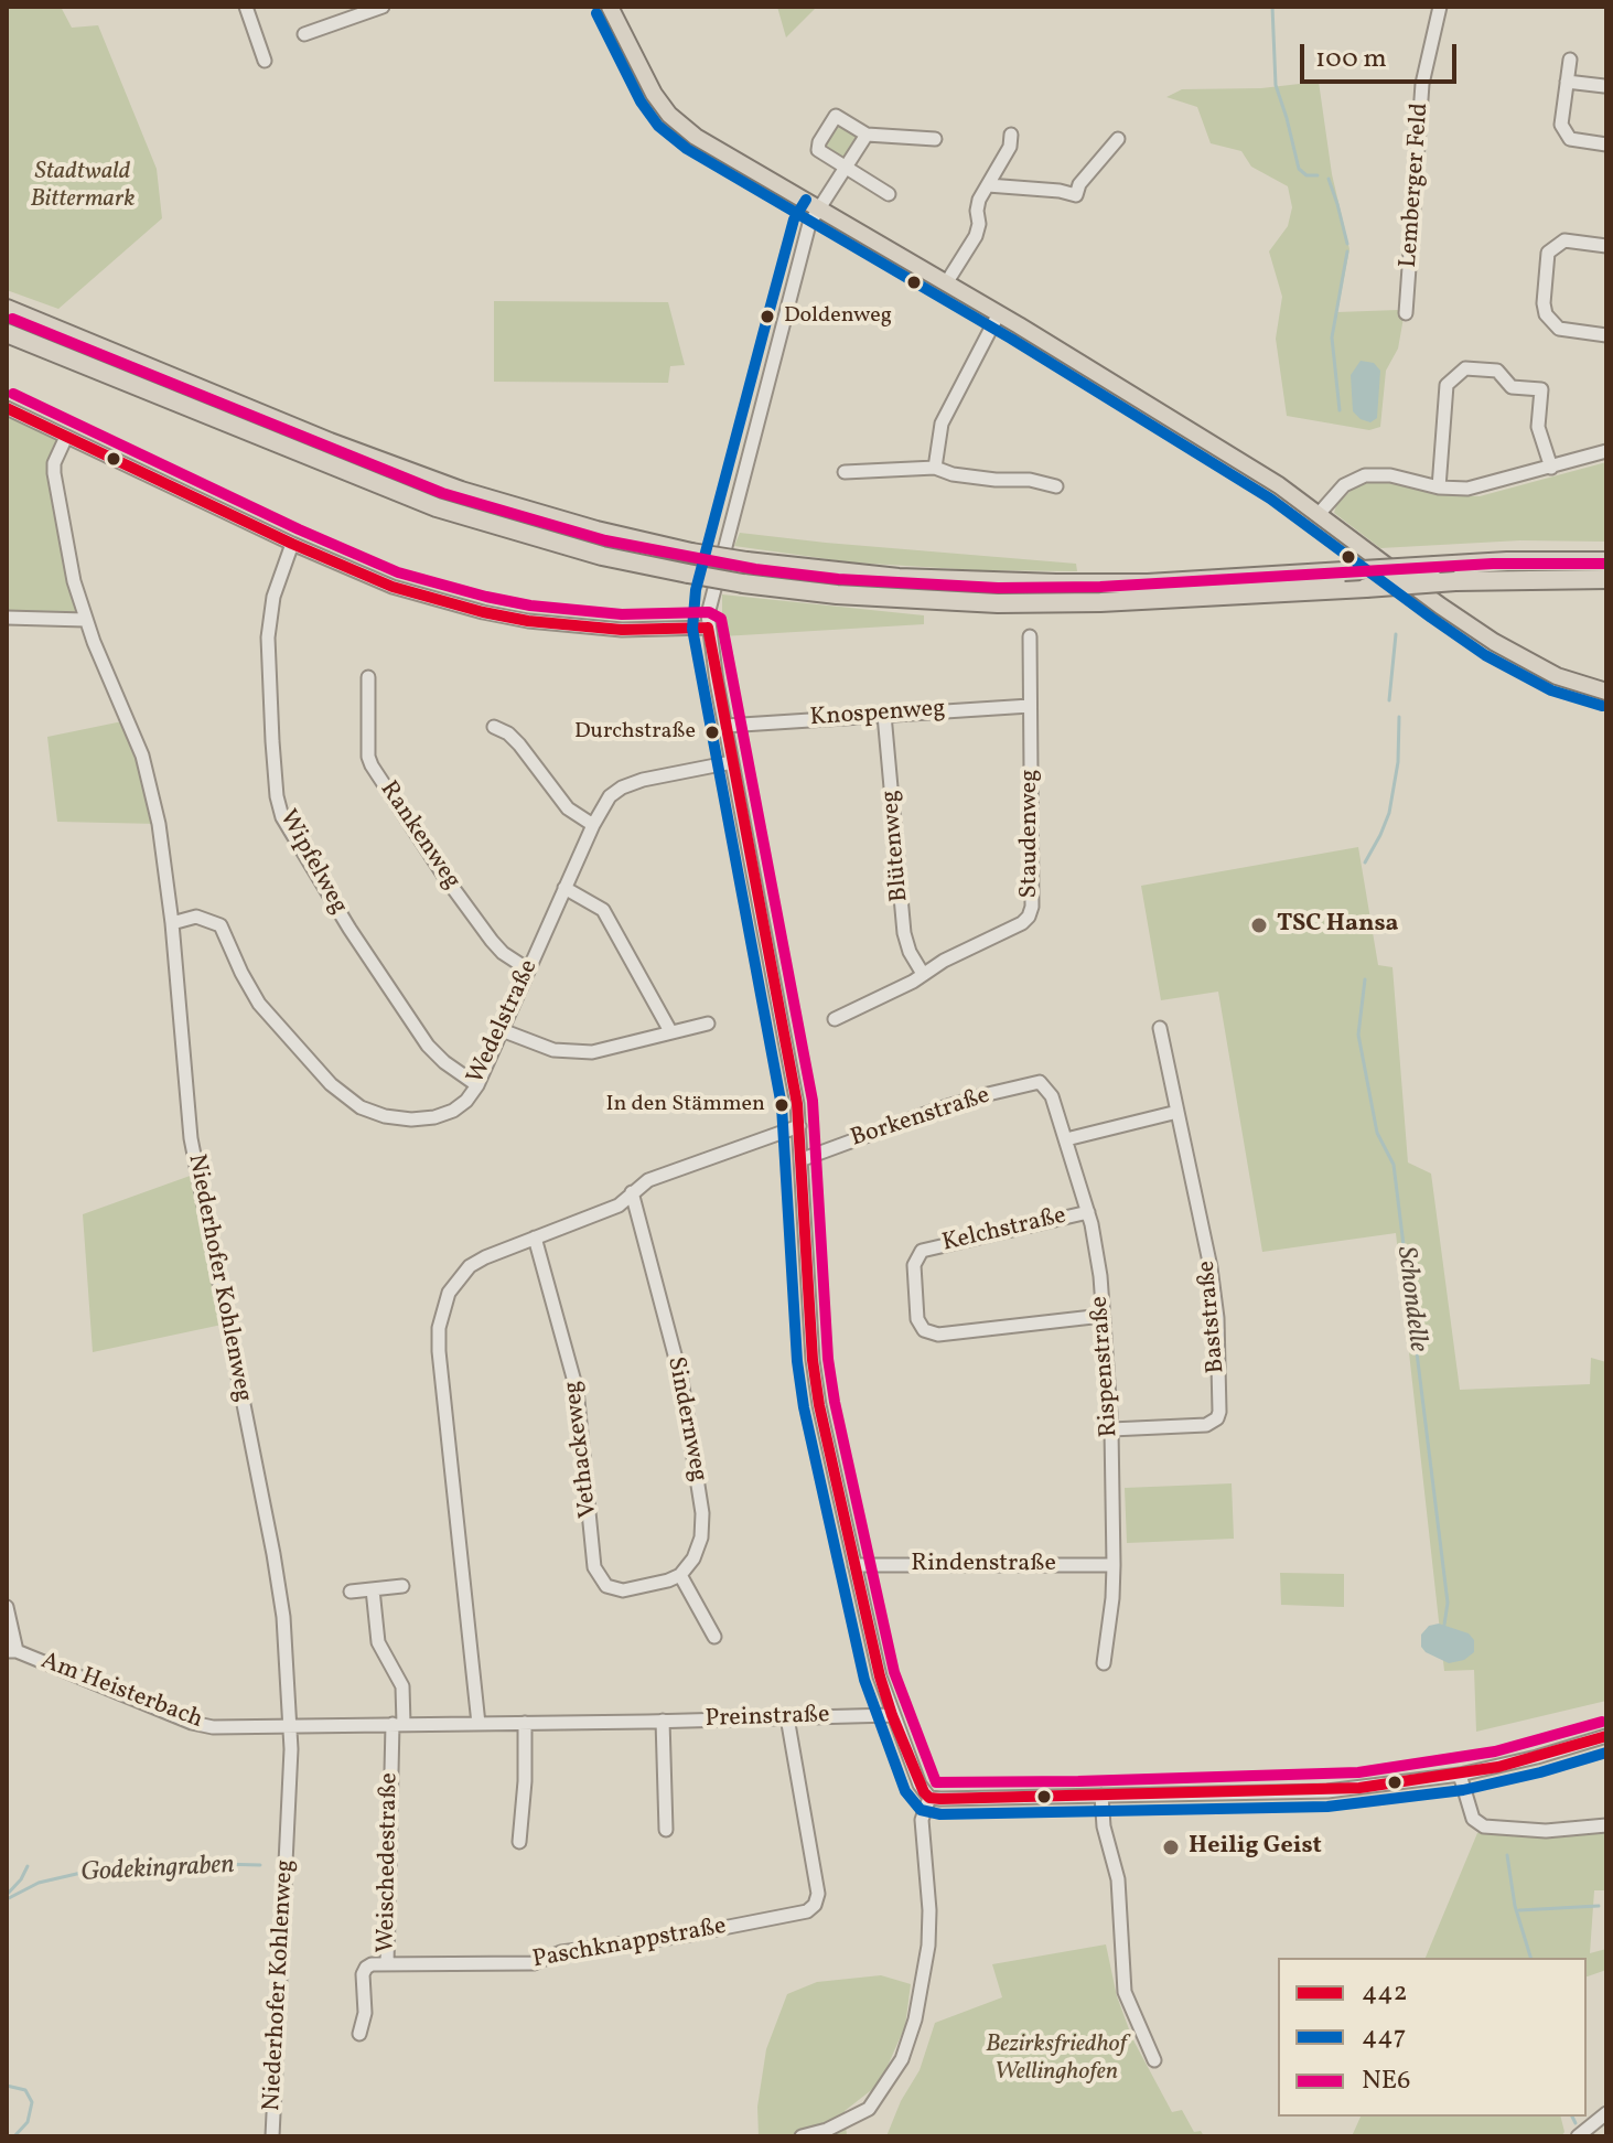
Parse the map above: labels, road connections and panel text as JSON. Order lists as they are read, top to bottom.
{
  "streets": {
    "street": [
      "Lemberger Feld",
      "Knospenweg",
      "Staudenweg",
      "Rankenweg",
      "Blütenweg",
      "Wipfelweg",
      "Wedelstraße",
      "Borkenstraße",
      "Kelchstraße",
      "Niederhofer Kohlenweg",
      "Baststraße",
      "Rispenstraße",
      "Sindernweg",
      "Vethackeweg",
      "Rindenstraße",
      "Am Heisterbach",
      "Preinstraße",
      "Weischedestraße",
      "Paschknappstraße"
    ]
  },
  "crossings": [
    ["Knospenweg", "Staudenweg"],
    ["Knospenweg", "Blütenweg"],
    ["Staudenweg", "Blütenweg"],
    ["Rankenweg", "Wedelstraße"],
    ["Wipfelweg", "Wedelstraße"],
    ["Wedelstraße", "Niederhofer Kohlenweg"],
    ["Borkenstraße", "Rispenstraße"],
    ["Kelchstraße", "Rispenstraße"],
    ["Niederhofer Kohlenweg", "Am Heisterbach"],
    ["Niederhofer Kohlenweg", "Preinstraße"],
    ["Baststraße", "Rispenstraße"],
    ["Rispenstraße", "Rindenstraße"],
    ["Sindernweg", "Vethackeweg"],
    ["Am Heisterbach", "Preinstraße"],
    ["Preinstraße", "Weischedestraße"],
    ["Preinstraße", "Paschknappstraße"],
    ["Weischedestraße", "Paschknappstraße"]
  ],
  "water": ["Schondelle", "Godekingraben"],
  "parks": ["Stadtwald Bittermark", "Bezirksfriedhof Wellinghofen"],
  "places": [
    "Doldenweg",
    "Durchstraße",
    "TSC Hansa",
    "In den Stämmen",
    "Heilig Geist"
  ],
  "lines": ["transit line 447", "transit line NE6", "transit line 442"],
  "legend": ["442", "447", "NE6"],
  "scale_bar": "100 m"
}
